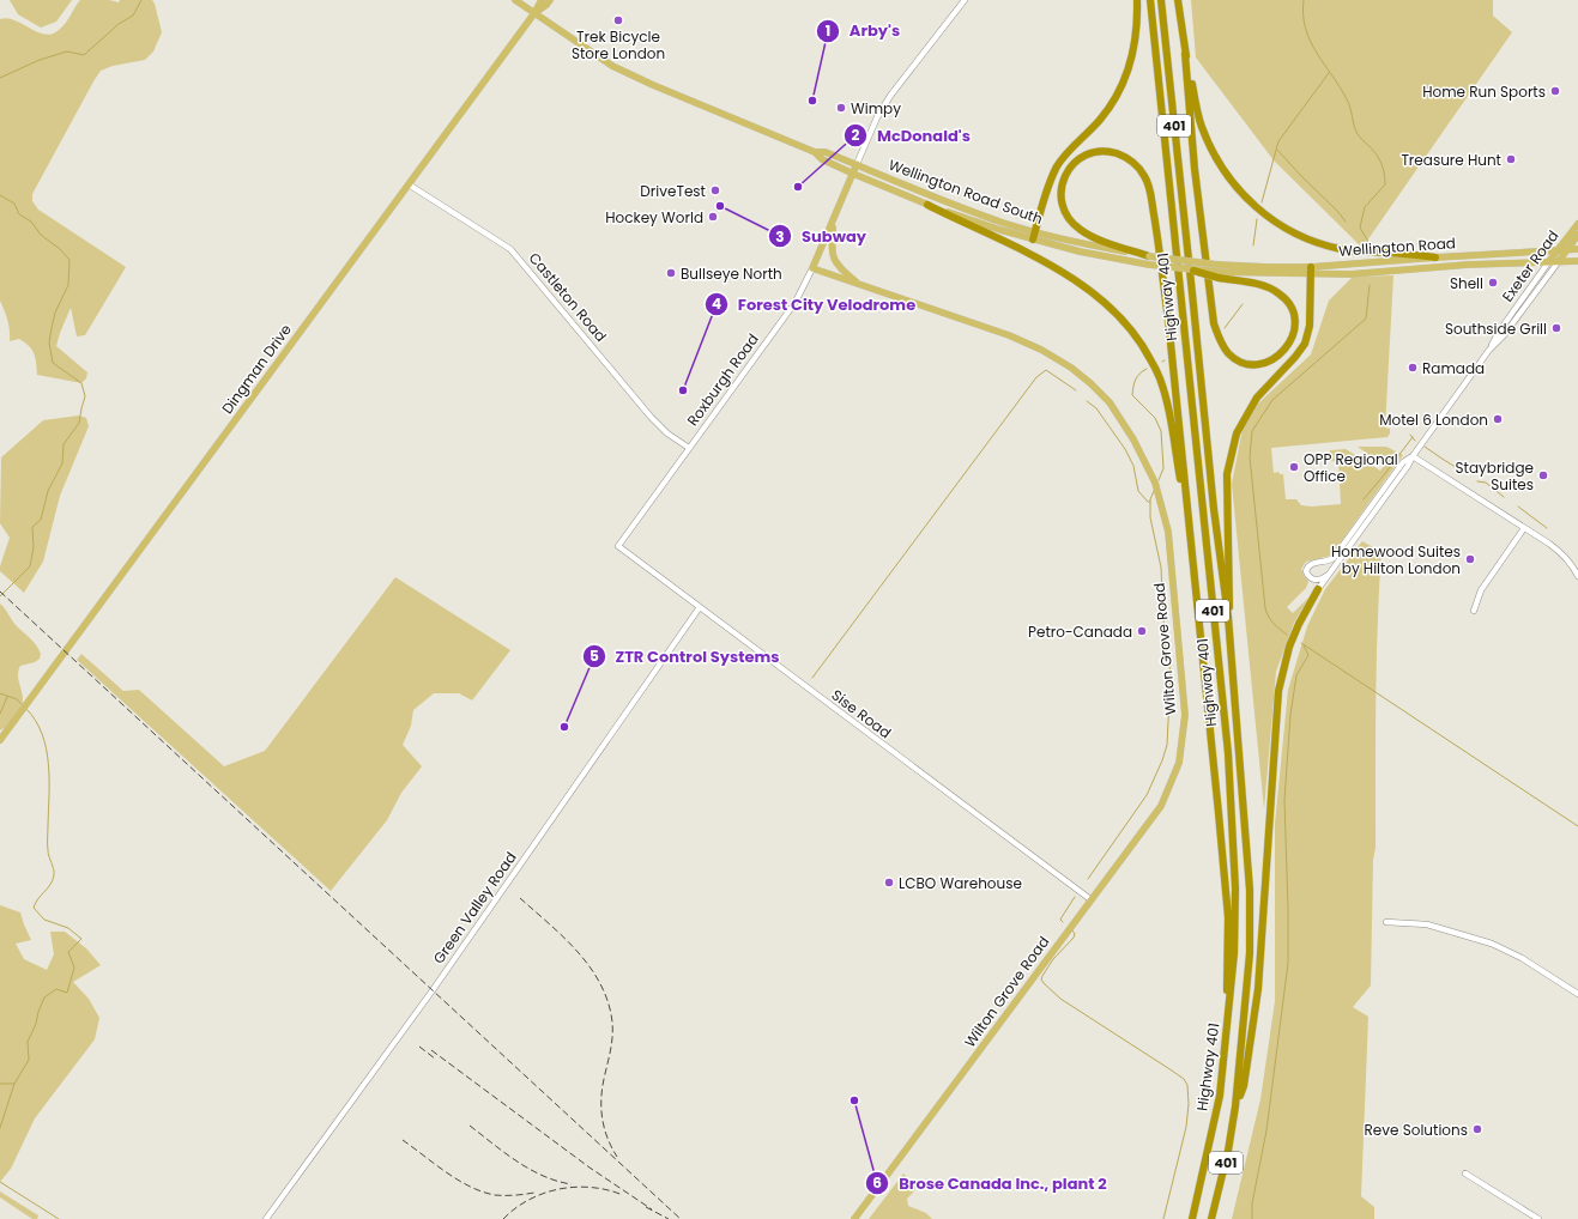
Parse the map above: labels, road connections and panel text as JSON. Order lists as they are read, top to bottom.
{
  "streets": {
    "highway": ["401", "Highway 401"],
    "main road": [
      "Wellington Road South",
      "Wellington Road",
      "Exeter Road",
      "Dingman Drive",
      "Roxburgh Road",
      "Wilton Grove Road"
    ],
    "street": ["Castleton Road", "Sise Road", "Green Valley Road"]
  },
  "crossings": [
    ["Wellington Road South", "Wellington Road"],
    ["Wellington Road South", "Dingman Drive"],
    ["Wellington Road South", "Roxburgh Road"],
    ["Wellington Road", "Exeter Road"],
    ["Castleton Road", "Dingman Drive"],
    ["Castleton Road", "Roxburgh Road"],
    ["Roxburgh Road", "Wilton Grove Road"],
    ["Roxburgh Road", "Sise Road"],
    ["Wilton Grove Road", "Sise Road"],
    ["Sise Road", "Green Valley Road"]
  ],
  "places": [
    "Trek Bicycle Store London",
    "Home Run Sports",
    "Arby's",
    "Wimpy",
    "Treasure Hunt",
    "McDonald's",
    "DriveTest",
    "Subway",
    "Hockey World",
    "Bullseye North",
    "Shell",
    "Southside Grill",
    "Ramada",
    "Forest City Velodrome",
    "Motel 6 London",
    "OPP Regional Office",
    "Staybridge Suites",
    "Homewood Suites by Hilton London",
    "Petro-Canada",
    "ZTR Control Systems",
    "LCBO Warehouse",
    "Brose Canada Inc., plant 2",
    "Reve Solutions"
  ]
}
